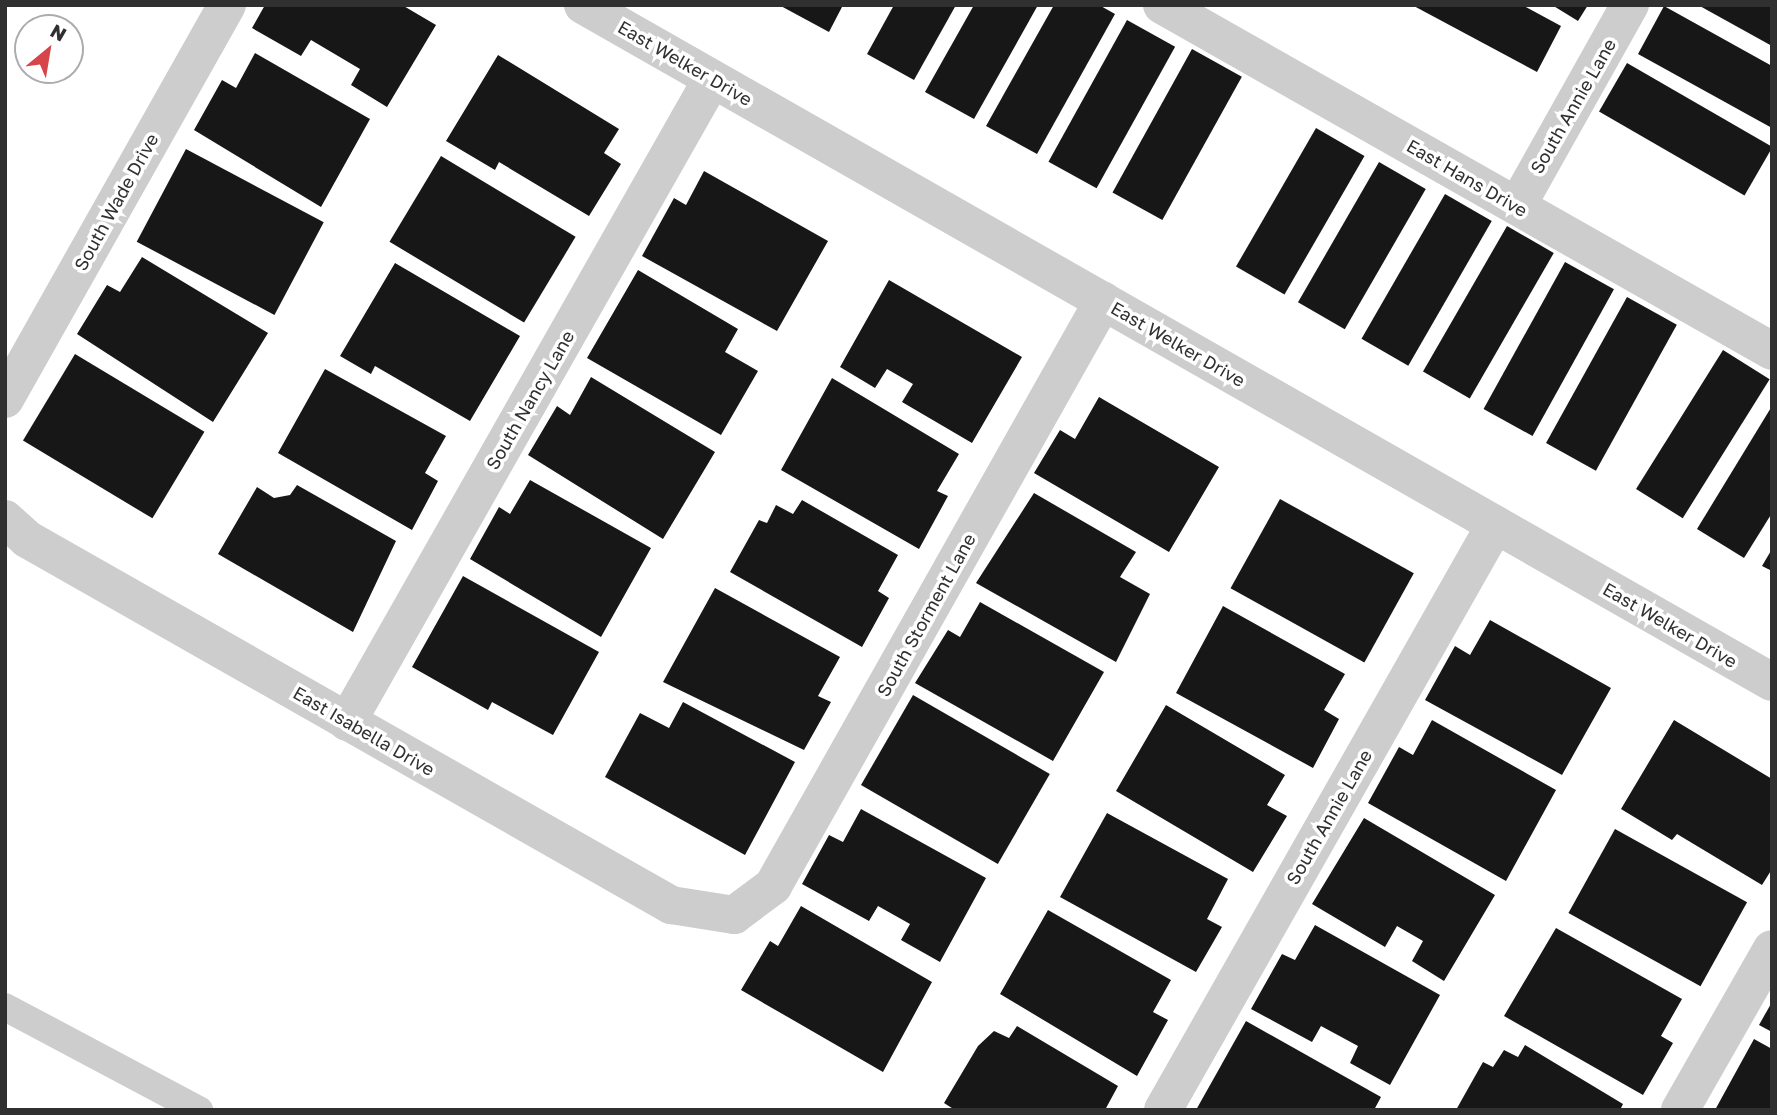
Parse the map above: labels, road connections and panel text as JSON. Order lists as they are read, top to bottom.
{
  "streets": {
    "street": [
      "East Welker Drive",
      "South Annie Lane",
      "East Hans Drive",
      "South Wade Drive",
      "South Nancy Lane",
      "South Storment Lane",
      "East Isabella Drive"
    ]
  },
  "crossings": [
    ["East Welker Drive", "South Annie Lane"],
    ["East Welker Drive", "South Nancy Lane"],
    ["East Welker Drive", "South Storment Lane"],
    ["South Annie Lane", "East Hans Drive"],
    ["South Nancy Lane", "East Isabella Drive"],
    ["South Storment Lane", "East Isabella Drive"]
  ],
  "north": "top right"
}
